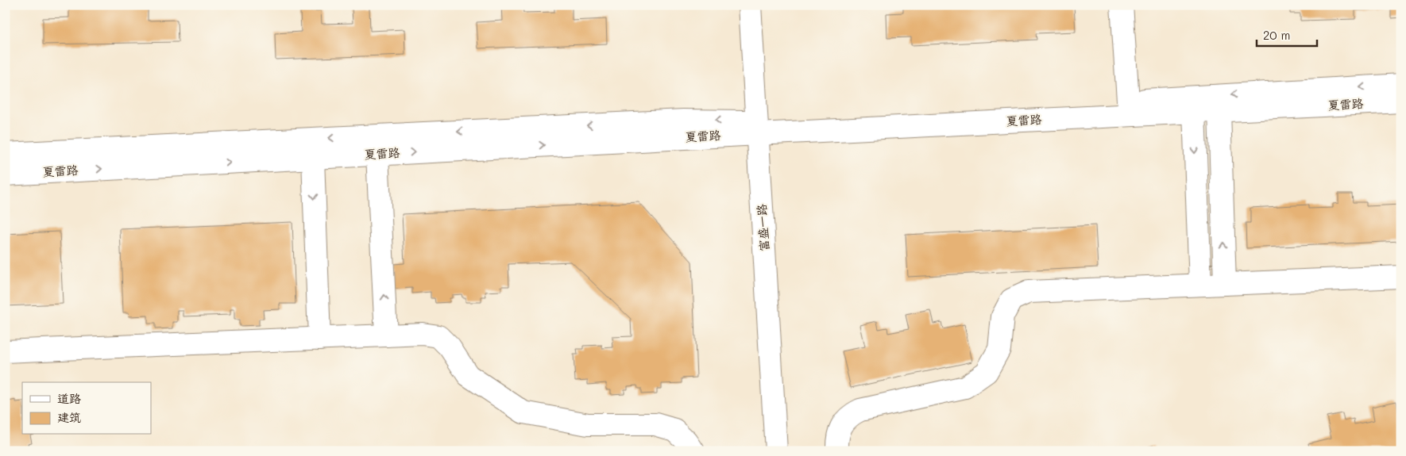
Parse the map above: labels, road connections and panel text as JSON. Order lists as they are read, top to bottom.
{
  "streets": {
    "street": ["夏雷路", "富盛一路"]
  },
  "crossings": [
    ["夏雷路", "富盛一路"]
  ],
  "legend": ["道路", "建筑"],
  "scale_bar": "20 m"
}
